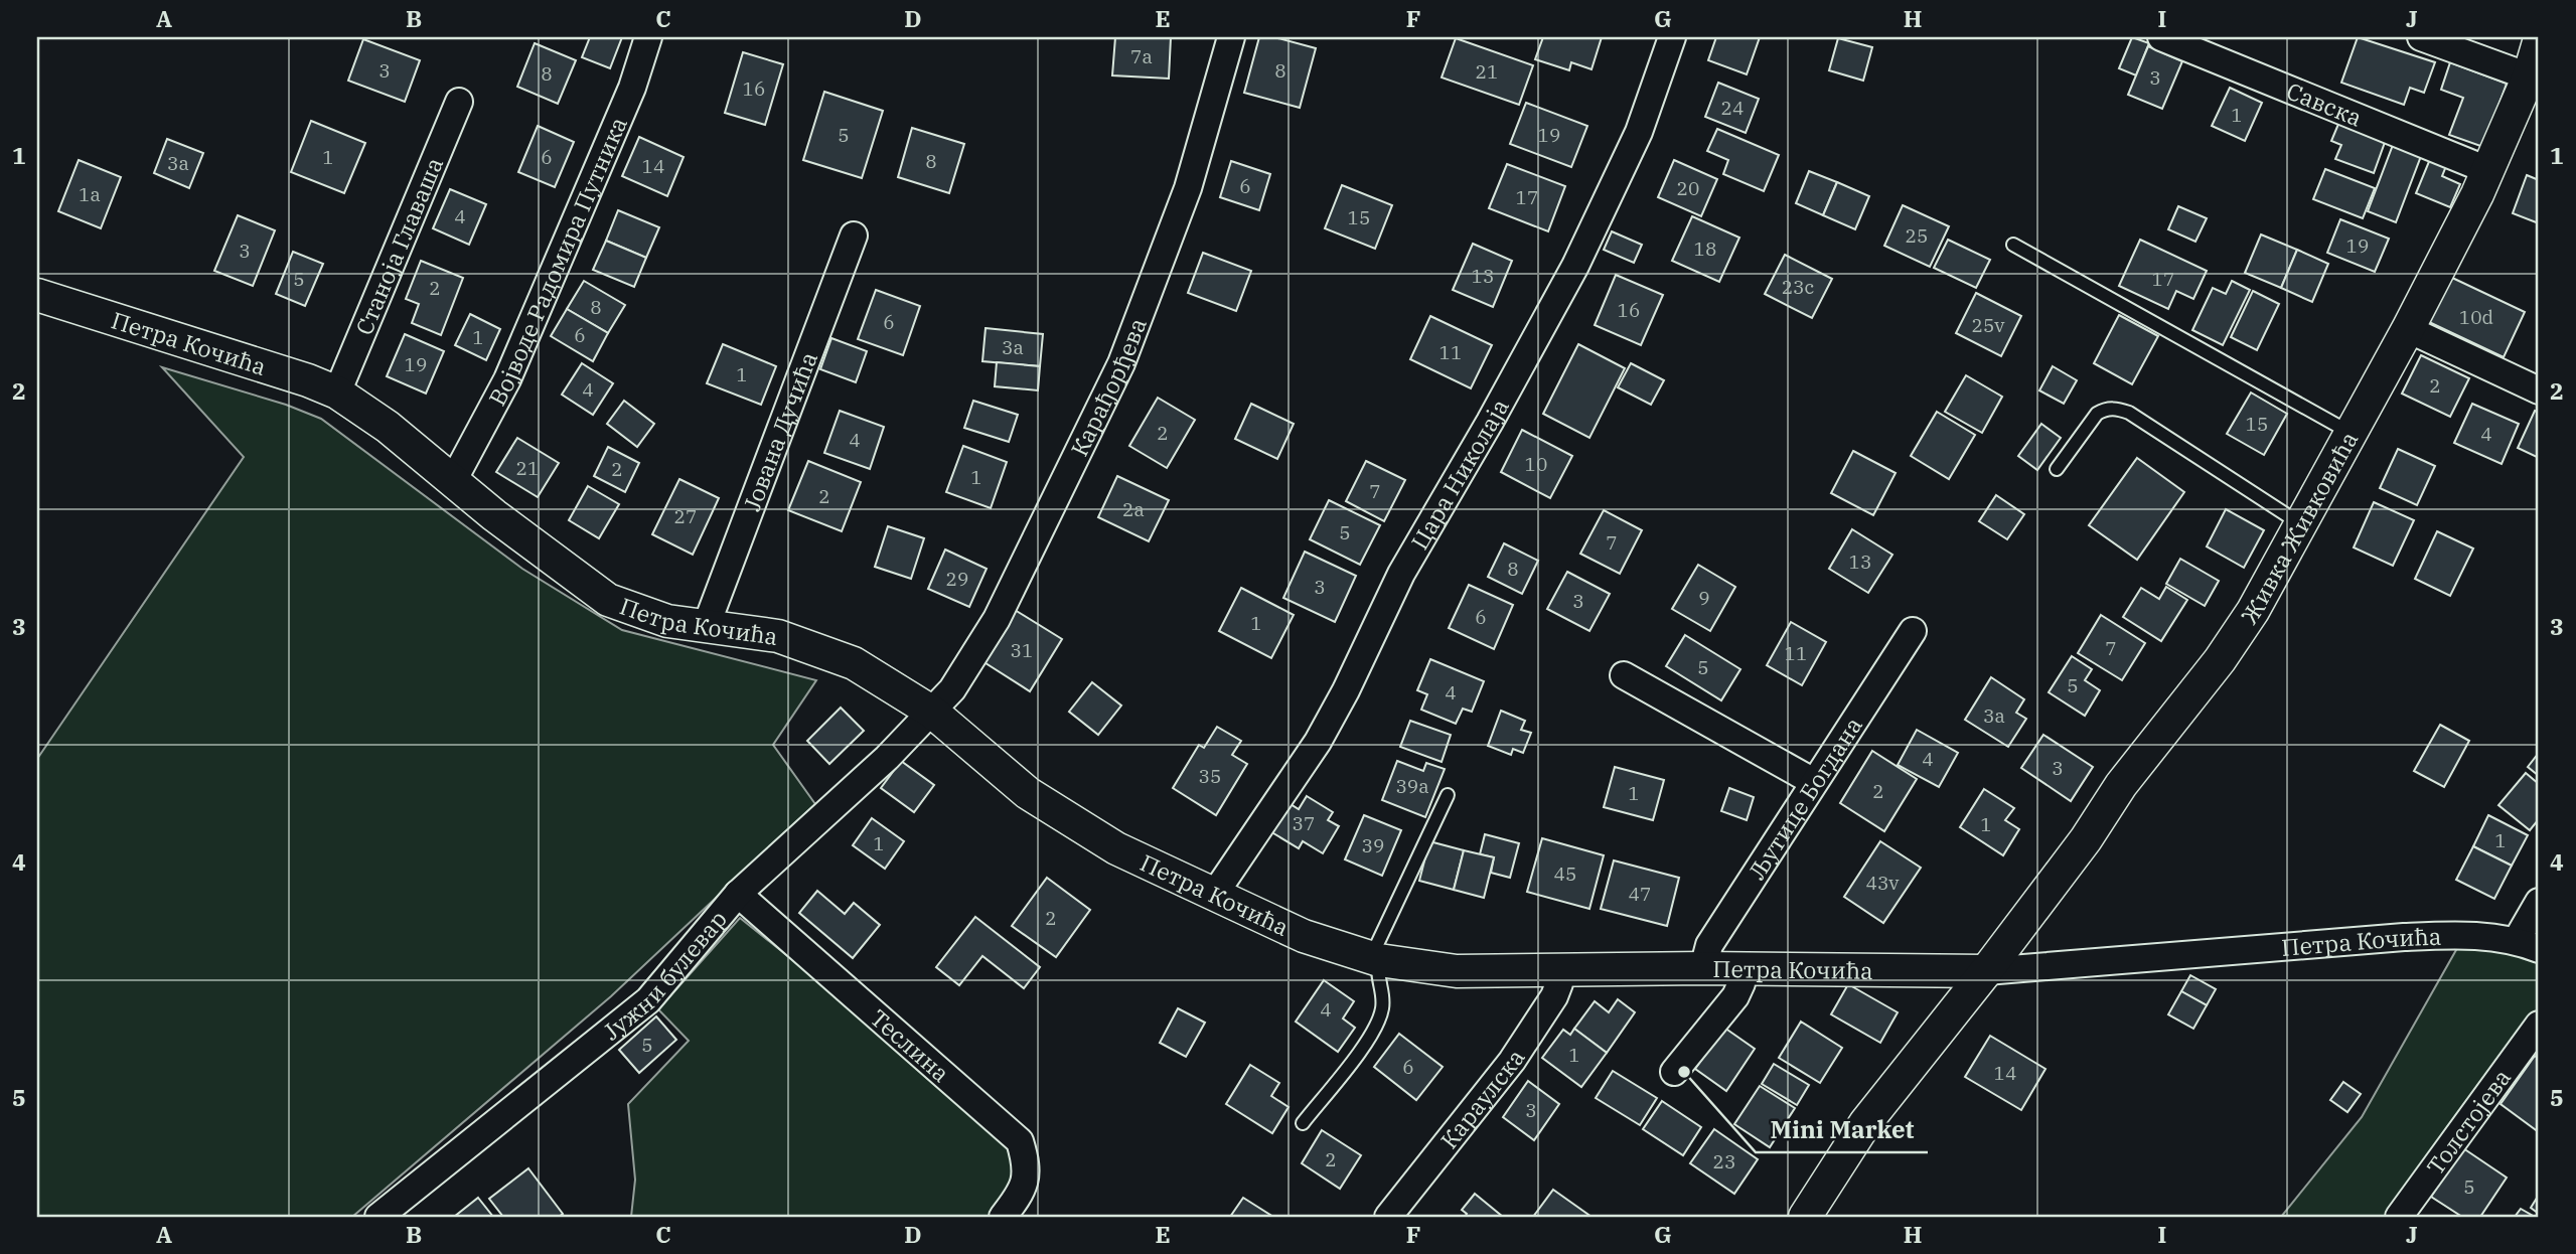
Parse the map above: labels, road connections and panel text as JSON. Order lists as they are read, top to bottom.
{
  "streets": {
    "street": [
      "Савска",
      "Станоја Главаша",
      "Војводе Радомира Путника",
      "Петра Кочића",
      "Карађорђева",
      "Јована Дучића",
      "Цара Николаја",
      "Живка Живковића",
      "Љутице Богдана",
      "Јужни булевар",
      "Теслина",
      "Караулска",
      "Толстојева"
    ]
  },
  "crossings": [
    ["Савска", "Живка Живковића"],
    ["Станоја Главаша", "Петра Кочића"],
    ["Војводе Радомира Путника", "Петра Кочића"],
    ["Петра Кочића", "Карађорђева"],
    ["Петра Кочића", "Јована Дучића"],
    ["Петра Кочића", "Цара Николаја"],
    ["Петра Кочића", "Живка Живковића"],
    ["Петра Кочића", "Љутице Богдана"],
    ["Петра Кочића", "Јужни булевар"],
    ["Петра Кочића", "Караулска"],
    ["Карађорђева", "Јужни булевар"],
    ["Јужни булевар", "Теслина"]
  ],
  "places": ["Mini Market"],
  "house_numbers": [
    "7a",
    "3",
    "8",
    "21",
    "8",
    "3",
    "16",
    "24",
    "1",
    "5",
    "19",
    "1",
    "6",
    "8",
    "3a",
    "14",
    "6",
    "20",
    "1a",
    "17",
    "4",
    "15",
    "25",
    "19",
    "18",
    "3",
    "13",
    "5",
    "17",
    "23c",
    "2",
    "8",
    "16",
    "10d",
    "6",
    "25v",
    "6",
    "1",
    "3a",
    "11",
    "19",
    "1",
    "2",
    "4",
    "15",
    "2",
    "4",
    "4",
    "10",
    "21",
    "2",
    "1",
    "7",
    "2",
    "2a",
    "27",
    "5",
    "7",
    "13",
    "8",
    "29",
    "3",
    "9",
    "3",
    "6",
    "1",
    "7",
    "31",
    "11",
    "5",
    "5",
    "4",
    "3a",
    "4",
    "3",
    "35",
    "39a",
    "2",
    "1",
    "37",
    "1",
    "1",
    "1",
    "39",
    "45",
    "43v",
    "47",
    "2",
    "4",
    "5",
    "1",
    "6",
    "14",
    "3",
    "2",
    "23",
    "5"
  ],
  "grid": {
    "columns": [
      "A",
      "B",
      "C",
      "D",
      "E",
      "F",
      "G",
      "H",
      "I",
      "J"
    ],
    "rows": [
      "1",
      "2",
      "3",
      "4",
      "5"
    ]
  }
}
